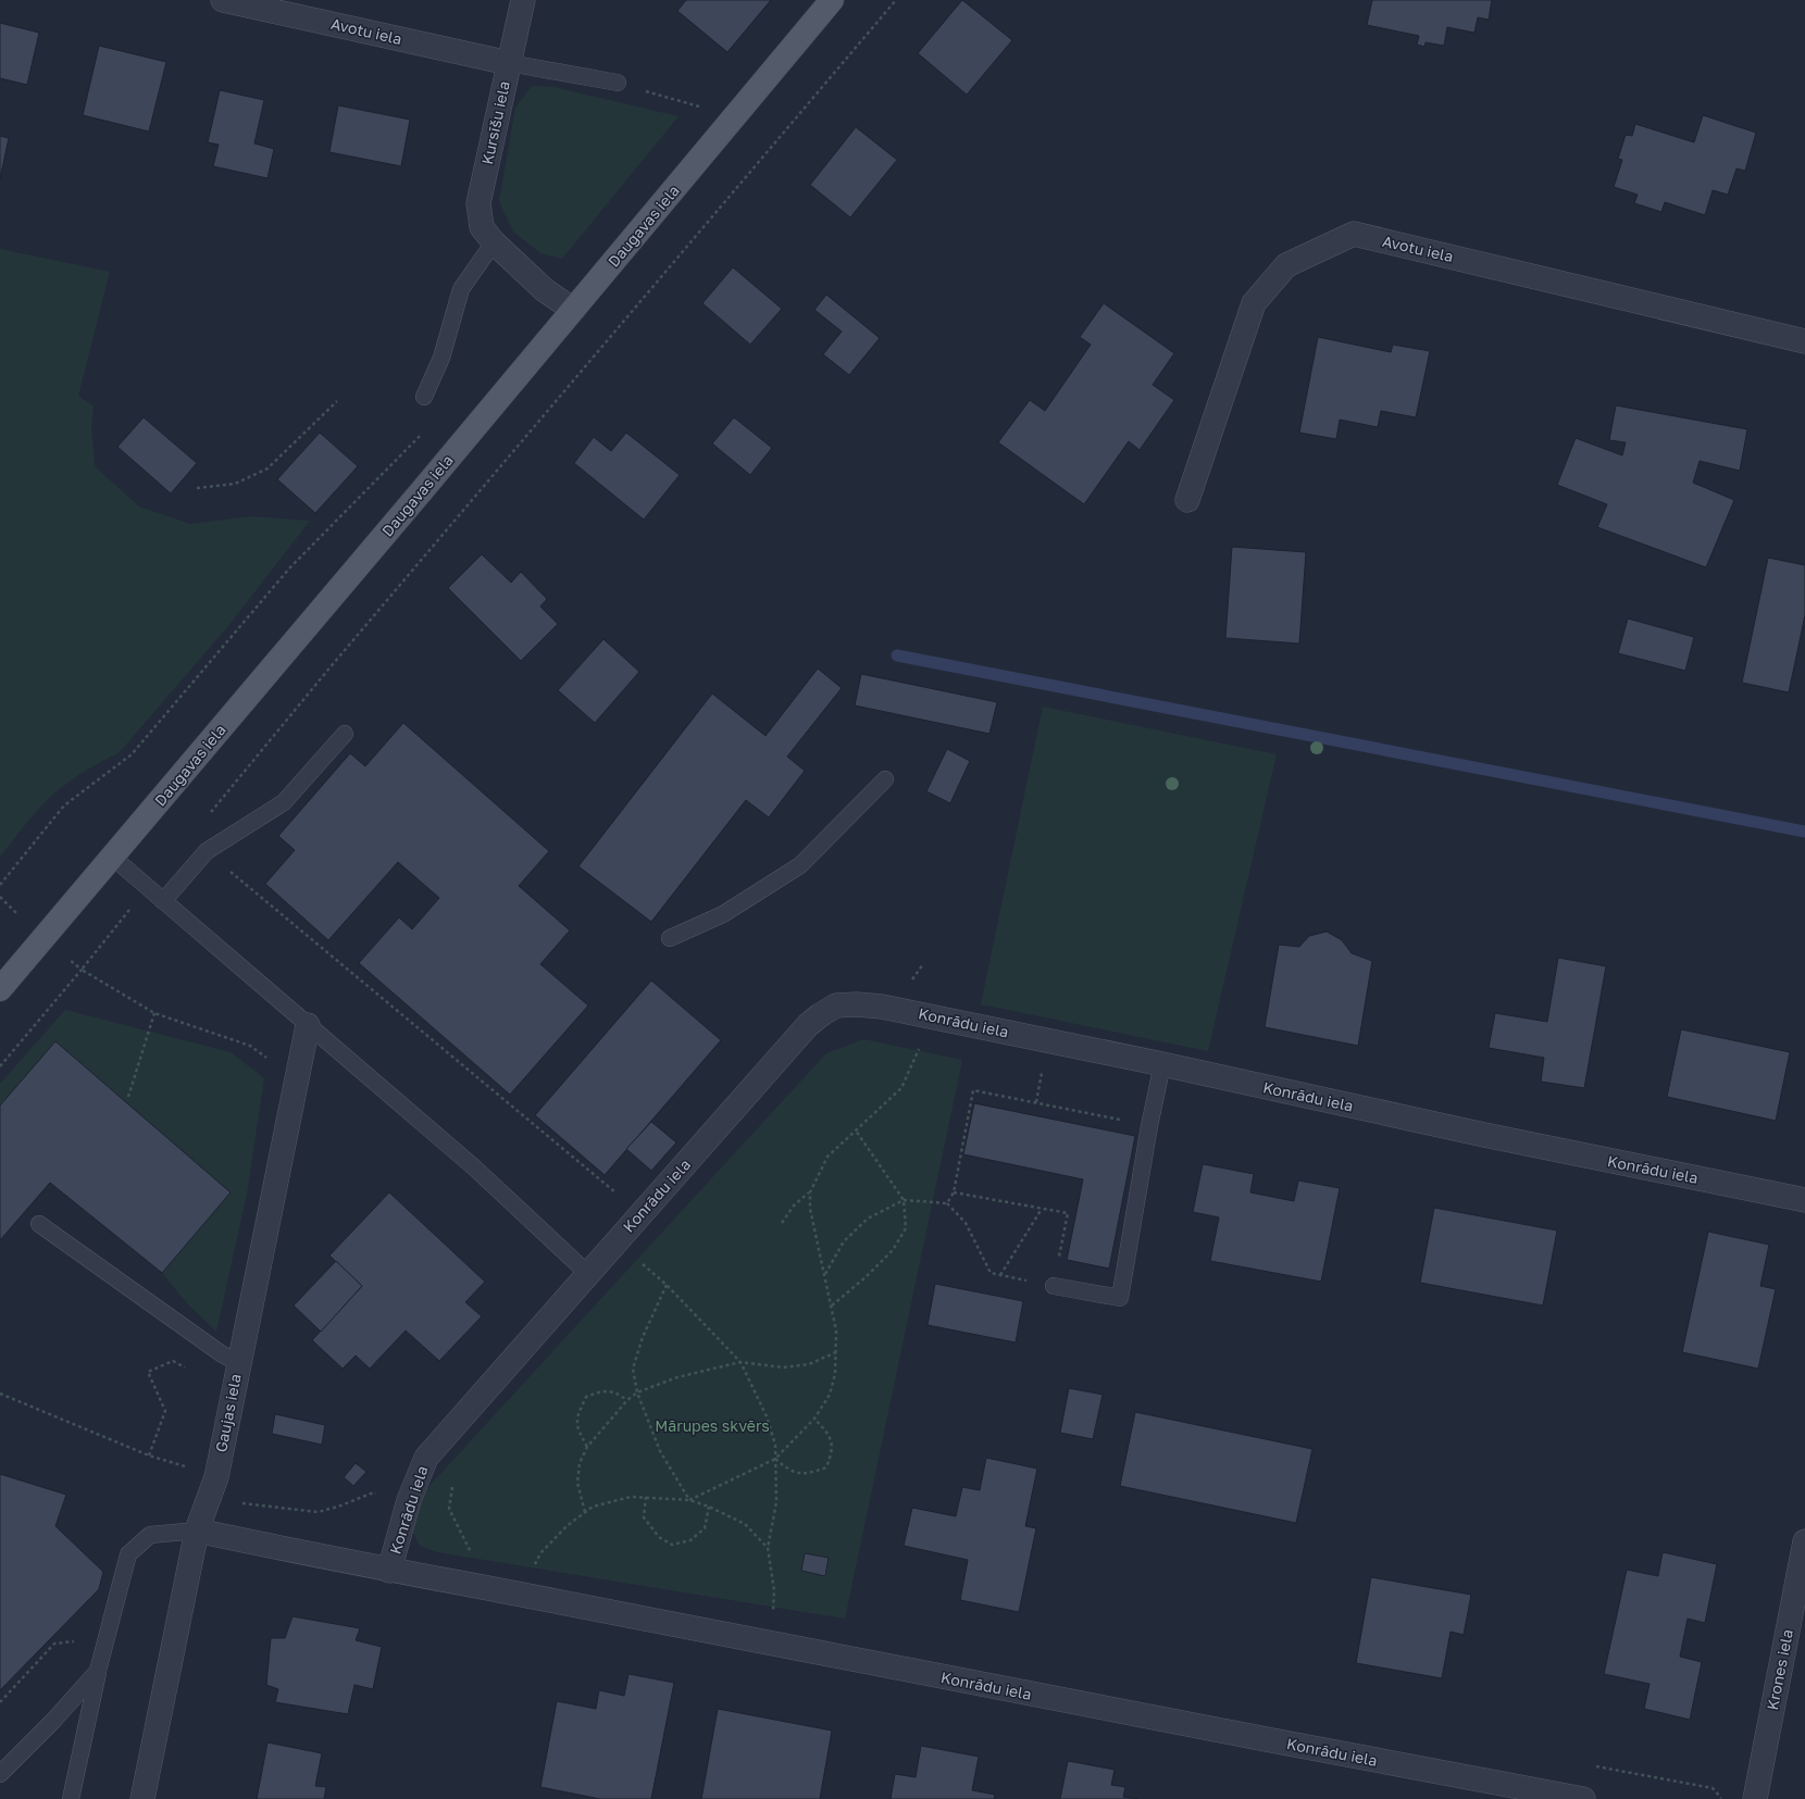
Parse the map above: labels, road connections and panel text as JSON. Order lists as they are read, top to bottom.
{
  "streets": {
    "main road": ["Daugavas iela"],
    "street": [
      "Avotu iela",
      "Kursīšu iela",
      "Konrādu iela",
      "Gaujas iela",
      "Krones iela"
    ]
  },
  "crossings": [
    ["Avotu iela", "Kursīšu iela"],
    ["Kursīšu iela", "Daugavas iela"],
    ["Konrādu iela", "Gaujas iela"]
  ],
  "parks": ["Mārupes skvērs"]
}
